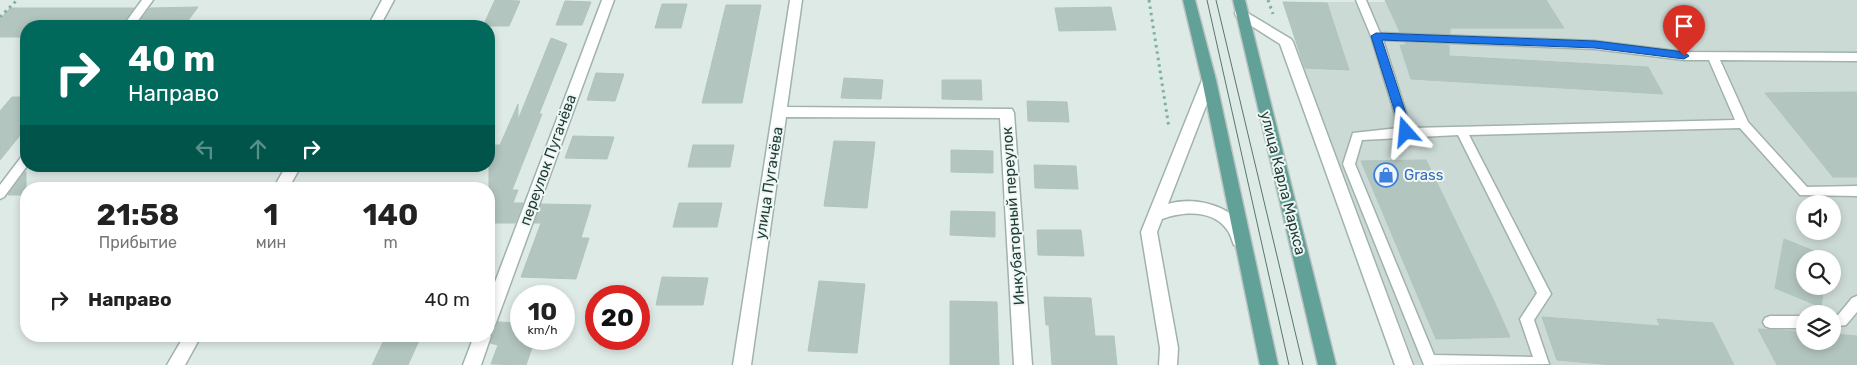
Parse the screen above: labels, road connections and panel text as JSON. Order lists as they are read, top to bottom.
{
  "streets": {
    "main road": ["улица Карла Маркса"],
    "street": ["переулок Пугачёва", "улица Пугачёва", "Инкубаторный переулок"]
  },
  "crossings": [
    ["улица Пугачёва", "Инкубаторный переулок"]
  ],
  "places": {
    "shop": ["Grass"]
  },
  "page": {
    "turn": ["40 m", "Направо"],
    "eta": [
      "21:58",
      "Прибытие",
      "1",
      "мин",
      "140",
      "m"
    ],
    "list": [
      {
        "name": "Направо",
        "value": "40 m"
      }
    ],
    "speed": "10 km/h",
    "limit": "20"
  }
}
